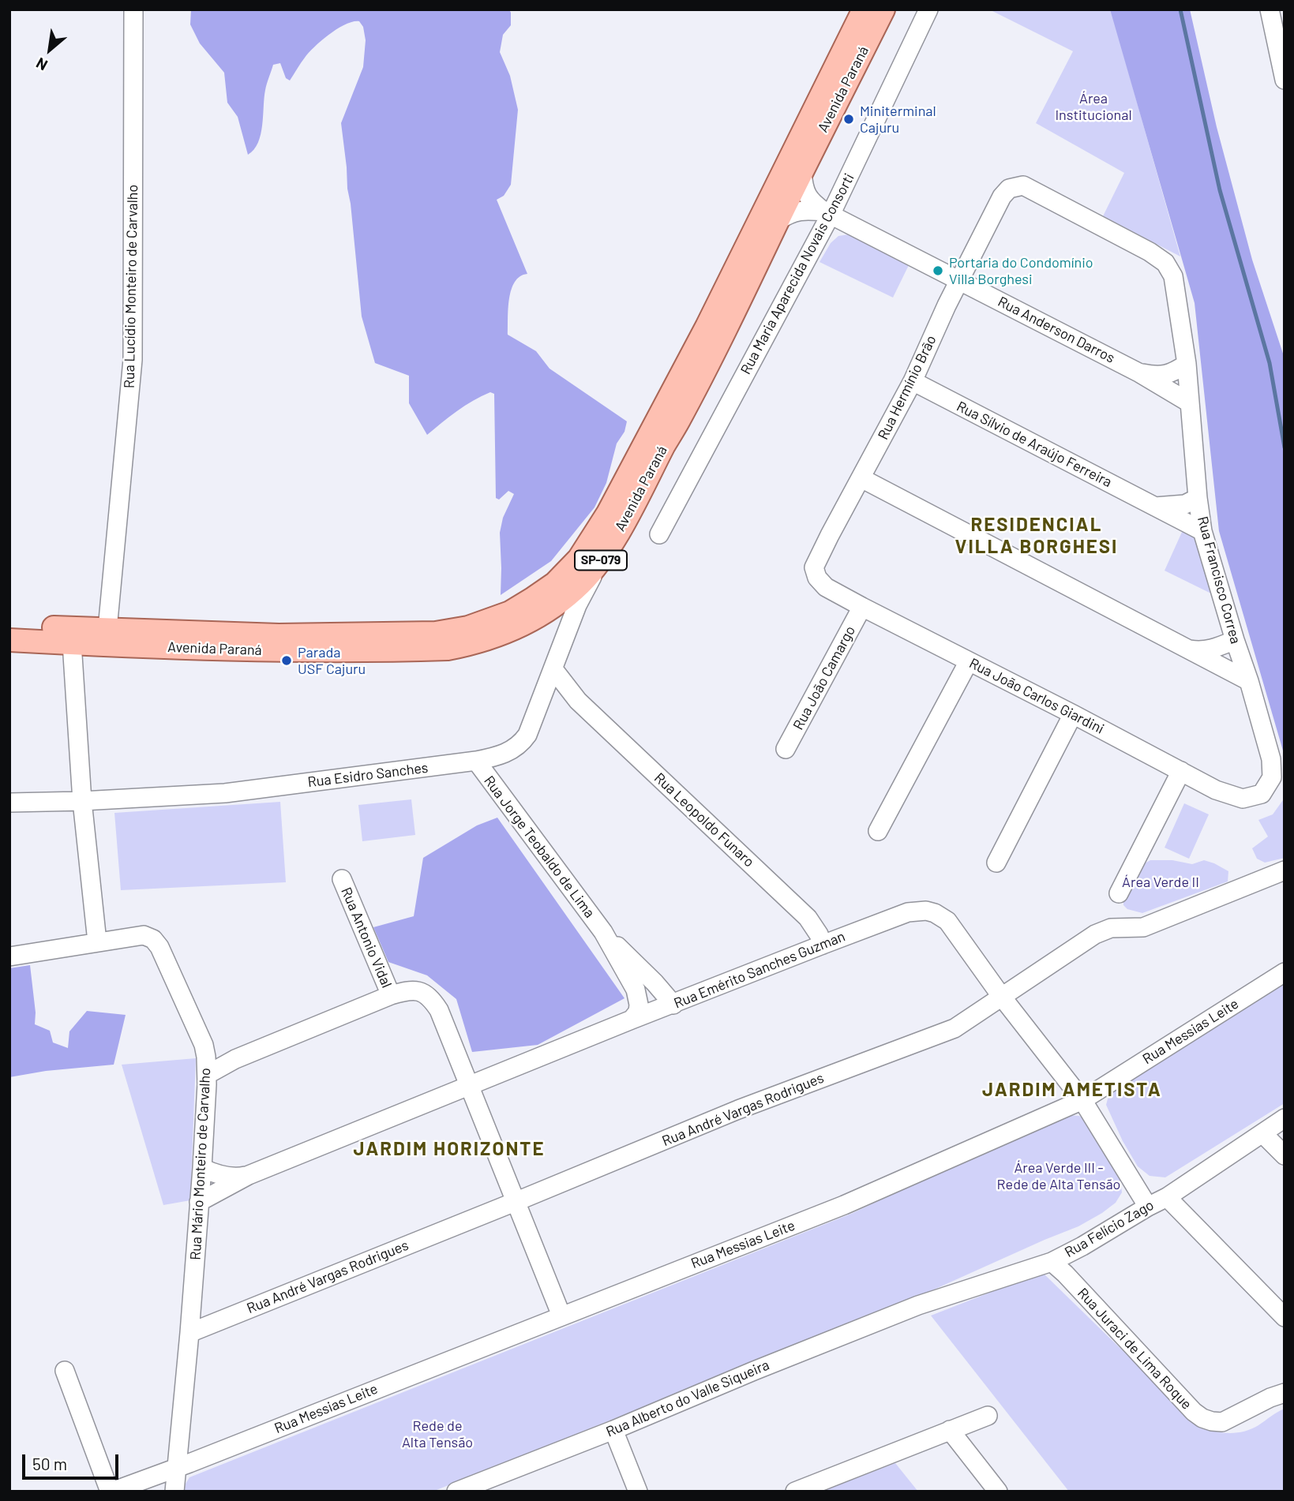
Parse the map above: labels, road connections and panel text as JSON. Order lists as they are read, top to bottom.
{
  "streets": {
    "main road": ["Avenida Paraná", "SP-079"],
    "street": [
      "Rua Maria Aparecida Novais Consorti",
      "Rua Lucídio Monteiro de Carvalho",
      "Rua Anderson Darros",
      "Rua Hermínio Brão",
      "Rua Sílvio de Araújo Ferreira",
      "Rua Francisco Correa",
      "Rua João Camargo",
      "Rua João Carlos Giardini",
      "Rua Esidro Sanches",
      "Rua Leopoldo Funaro",
      "Rua Jorge Teobaldo de Lima",
      "Rua Antonio Vidal",
      "Rua Emérito Sanches Guzman",
      "Rua Messias Leite",
      "Rua André Vargas Rodrigues",
      "Rua Mário Monteiro de Carvalho",
      "Rua Felício Zago",
      "Rua Juraci de Lima Roque",
      "Rua Alberto do Valle Siqueira"
    ]
  },
  "crossings": [
    ["Avenida Paraná", "Rua Lucídio Monteiro de Carvalho"],
    ["Avenida Paraná", "Rua Anderson Darros"],
    ["Avenida Paraná", "Rua Esidro Sanches"],
    ["Rua Maria Aparecida Novais Consorti", "Rua Anderson Darros"],
    ["Rua Anderson Darros", "Rua Hermínio Brão"],
    ["Rua Anderson Darros", "Rua Francisco Correa"],
    ["Rua Hermínio Brão", "Rua Sílvio de Araújo Ferreira"],
    ["Rua Hermínio Brão", "Rua Francisco Correa"],
    ["Rua Hermínio Brão", "Rua João Carlos Giardini"],
    ["Rua Sílvio de Araújo Ferreira", "Rua Francisco Correa"],
    ["Rua Francisco Correa", "Rua João Carlos Giardini"],
    ["Rua João Camargo", "Rua João Carlos Giardini"],
    ["Rua Esidro Sanches", "Rua Leopoldo Funaro"],
    ["Rua Esidro Sanches", "Rua Jorge Teobaldo de Lima"],
    ["Rua Leopoldo Funaro", "Rua Emérito Sanches Guzman"],
    ["Rua Jorge Teobaldo de Lima", "Rua Emérito Sanches Guzman"],
    ["Rua Emérito Sanches Guzman", "Rua Messias Leite"],
    ["Rua Emérito Sanches Guzman", "Rua André Vargas Rodrigues"],
    ["Rua Emérito Sanches Guzman", "Rua Mário Monteiro de Carvalho"],
    ["Rua Emérito Sanches Guzman", "Rua Felício Zago"],
    ["Rua Messias Leite", "Rua Mário Monteiro de Carvalho"],
    ["Rua André Vargas Rodrigues", "Rua Mário Monteiro de Carvalho"],
    ["Rua Felício Zago", "Rua Juraci de Lima Roque"],
    ["Rua Felício Zago", "Rua Alberto do Valle Siqueira"]
  ],
  "districts": ["RESIDENCIAL VILLA BORGHESI", "JARDIM AMETISTA", "JARDIM HORIZONTE"],
  "parks": [
    "Área Institucional",
    "Área Verde II",
    "Área Verde III - Rede de Alta Tensão",
    "Rede de Alta Tensão"
  ],
  "places": ["Miniterminal Cajuru", "Portaria do Condomínio Villa Borghesi", "Parada USF Cajuru"],
  "scale_bar": "50 m",
  "north": "bottom left"
}
